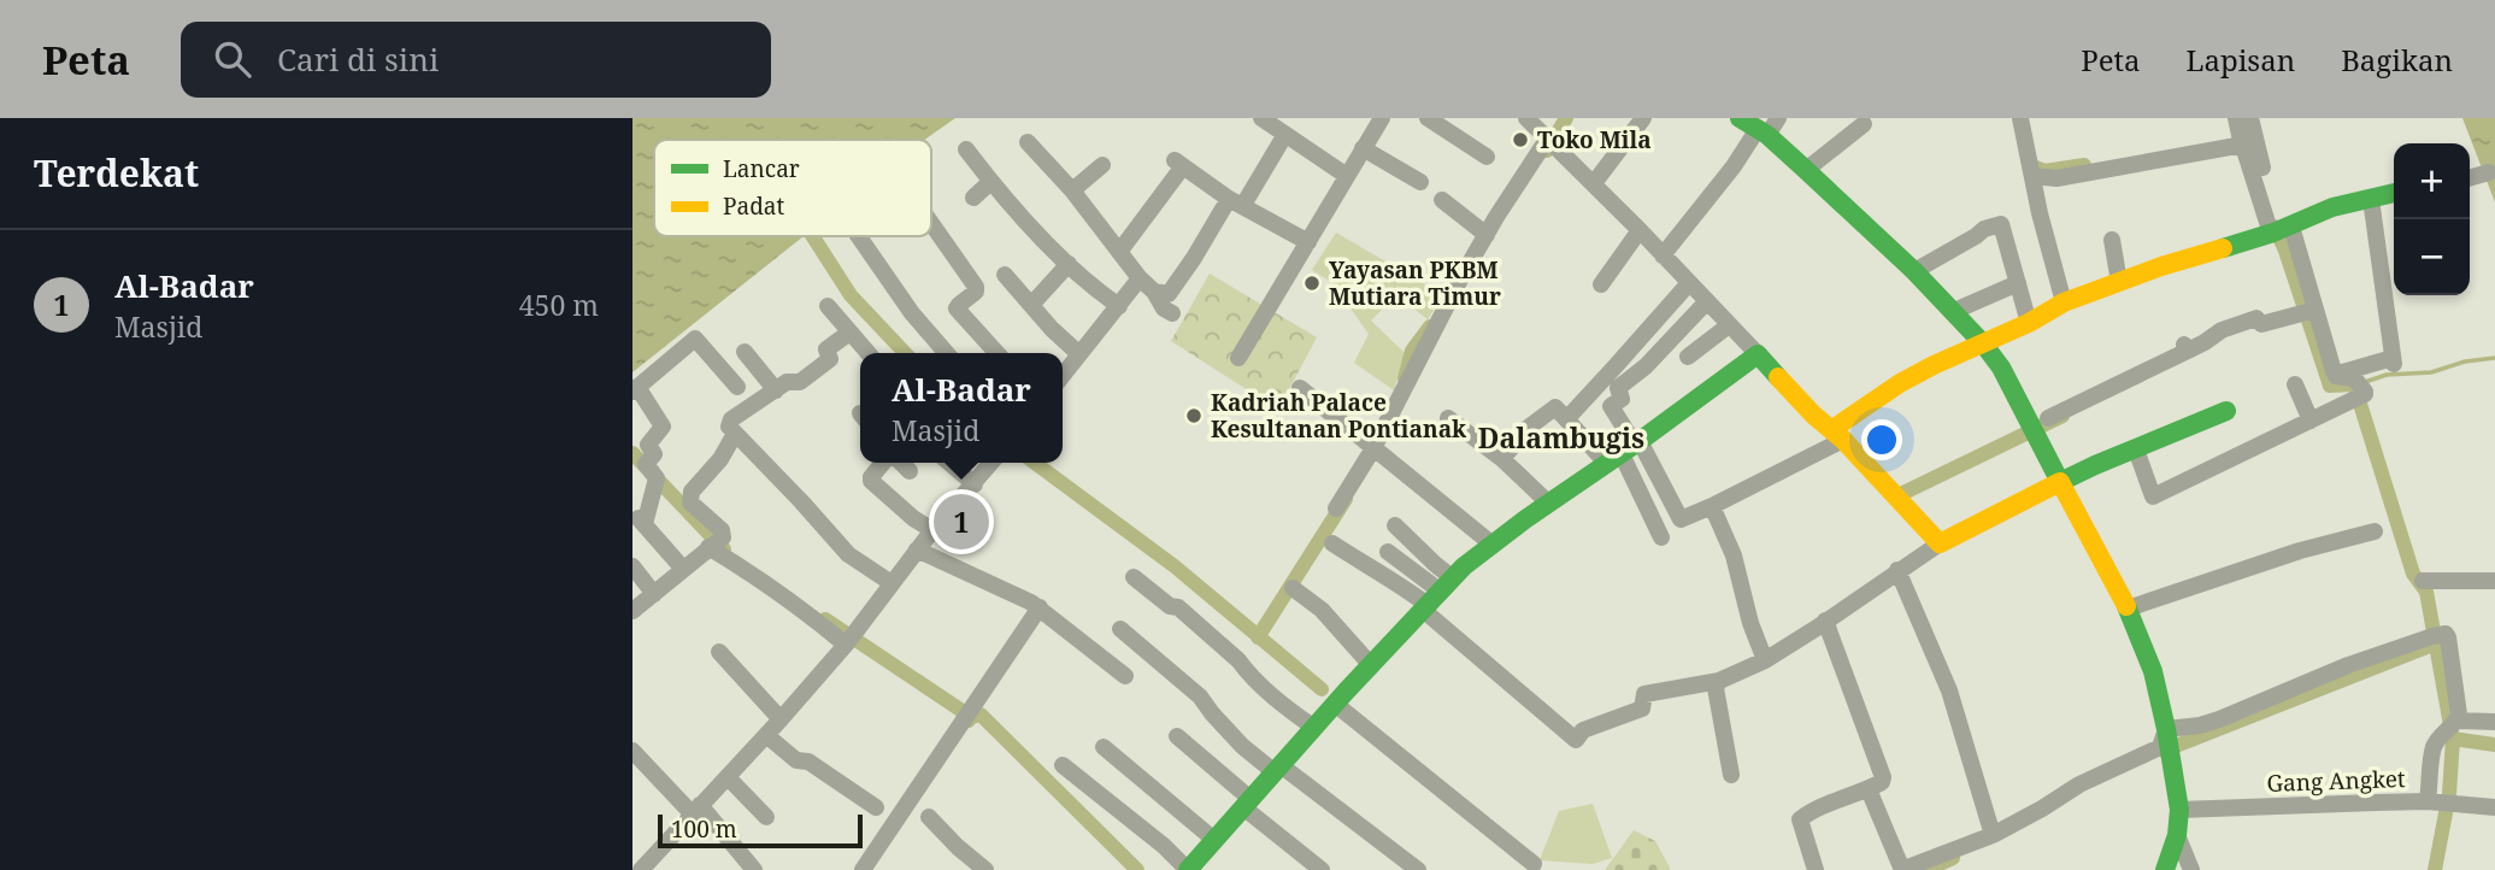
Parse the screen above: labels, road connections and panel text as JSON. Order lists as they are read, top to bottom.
{
  "streets": {
    "street": ["Gang Angket"]
  },
  "districts": ["Dalambugis"],
  "places": ["Toko Mila", "Yayasan PKBM Mutiara Timur", "Kadriah Palace Kesultanan Pontianak"],
  "legend": ["Lancar", "Padat"],
  "scale_bar": "100 m",
  "page": {
    "header": "Peta",
    "search": "Cari di sini",
    "nav": ["Peta", "Lapisan", "Bagikan"],
    "heading": "Terdekat",
    "map_buttons": ["+", "−"],
    "list": [
      {
        "mark": "1",
        "name": "Al-Badar",
        "note": "Masjid",
        "value": "450 m"
      }
    ],
    "popup": ["Al-Badar", "Masjid"],
    "pins": "1",
    "scale": "100 m"
  }
}
